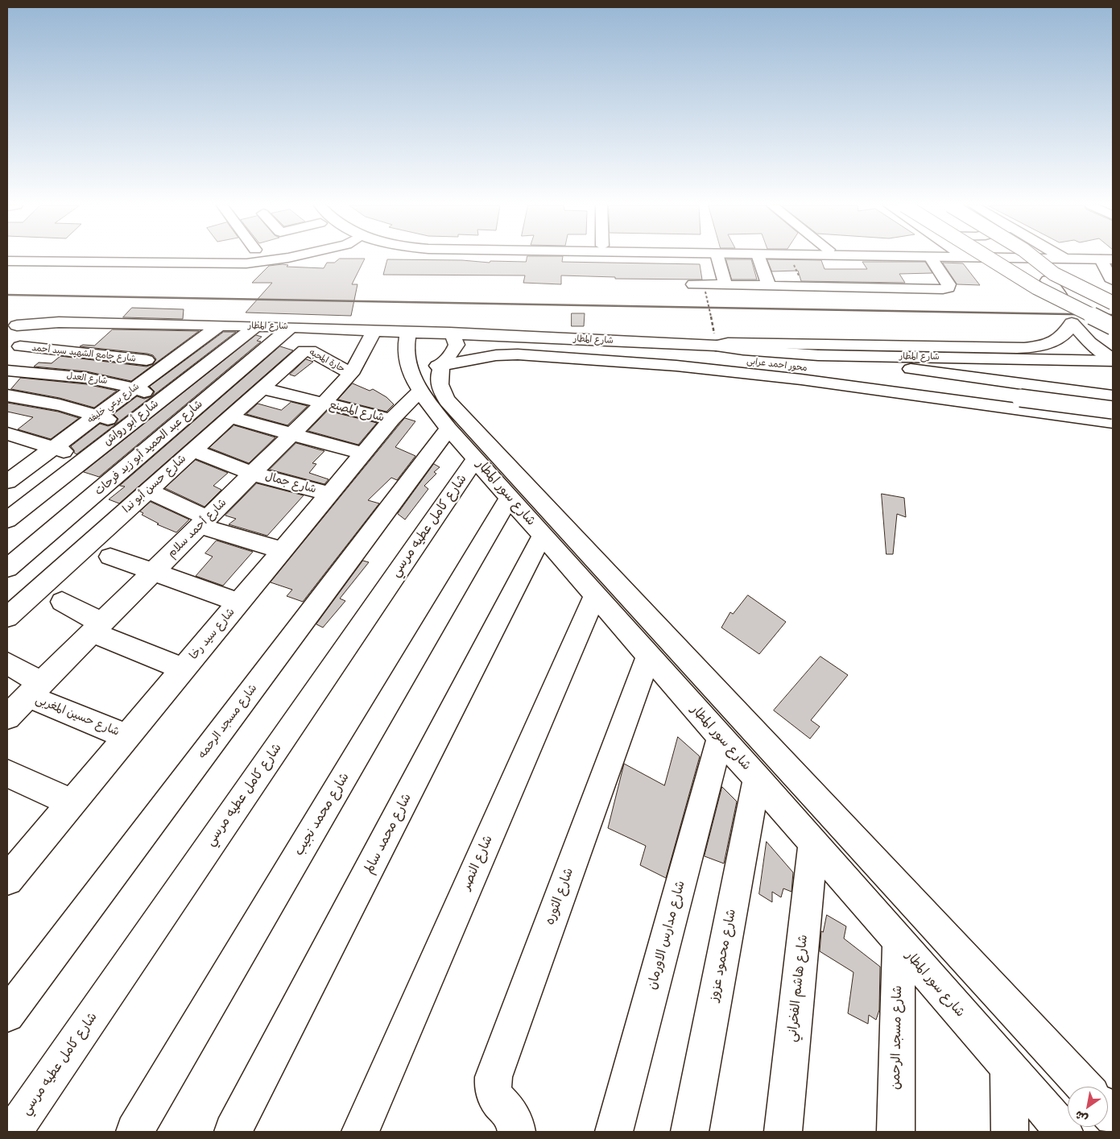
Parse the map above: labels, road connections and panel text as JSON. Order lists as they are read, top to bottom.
{
  "streets": {
    "main road": [
      "شارع المطار",
      "شارع جامع الشهيد سيد أحمد",
      "حارة المحبه",
      "محور احمد عرابى",
      "شارع العدل",
      "شارع برعي خليفه",
      "شارع المصنع",
      "شارع أبو رواش",
      "شارع عبد الحميد أبو زيد فرحات",
      "شارع جمال",
      "شارع حسن أبو ندا",
      "شارع سور المطار",
      "شارع كامل عطيه مرسي",
      "شارع أحمد سلام",
      "شارع سيد رخا",
      "شارع حسين المغربى",
      "شارع مسجد الرحمه",
      "شارع محمد نجيب",
      "شارع محمد سالم",
      "شارع النصر",
      "شارع الثوره",
      "شارع مدارس الاورمان",
      "شارع محمود عزوز",
      "شارع هاشم الفخراني",
      "شارع مسجد الرحمن"
    ]
  },
  "crossings": [
    ["شارع المطار", "شارع جامع الشهيد سيد أحمد"],
    ["شارع المطار", "محور احمد عرابى"],
    ["شارع المطار", "شارع برعي خليفه"],
    ["شارع المطار", "شارع أبو رواش"],
    ["شارع المطار", "شارع عبد الحميد أبو زيد فرحات"],
    ["شارع المطار", "شارع سور المطار"],
    ["شارع المطار", "شارع أحمد سلام"],
    ["حارة المحبه", "شارع حسن أبو ندا"],
    ["حارة المحبه", "شارع أحمد سلام"],
    ["محور احمد عرابى", "شارع سور المطار"],
    ["شارع العدل", "شارع برعي خليفه"],
    ["شارع العدل", "شارع أبو رواش"],
    ["شارع المصنع", "شارع حسن أبو ندا"],
    ["شارع المصنع", "شارع أحمد سلام"],
    ["شارع المصنع", "شارع سيد رخا"],
    ["شارع جمال", "شارع حسن أبو ندا"],
    ["شارع جمال", "شارع أحمد سلام"],
    ["شارع جمال", "شارع سيد رخا"],
    ["شارع سور المطار", "شارع كامل عطيه مرسي"],
    ["شارع سور المطار", "شارع سيد رخا"],
    ["شارع سور المطار", "شارع مسجد الرحمه"],
    ["شارع سور المطار", "شارع محمد نجيب"],
    ["شارع سور المطار", "شارع محمد سالم"],
    ["شارع سور المطار", "شارع النصر"],
    ["شارع سور المطار", "شارع الثوره"],
    ["شارع سور المطار", "شارع مدارس الاورمان"],
    ["شارع سور المطار", "شارع محمود عزوز"],
    ["شارع سور المطار", "شارع هاشم الفخراني"],
    ["شارع سور المطار", "شارع مسجد الرحمن"],
    ["شارع أحمد سلام", "شارع حسين المغربى"],
    ["شارع سيد رخا", "شارع حسين المغربى"]
  ],
  "north": "bottom left"
}
